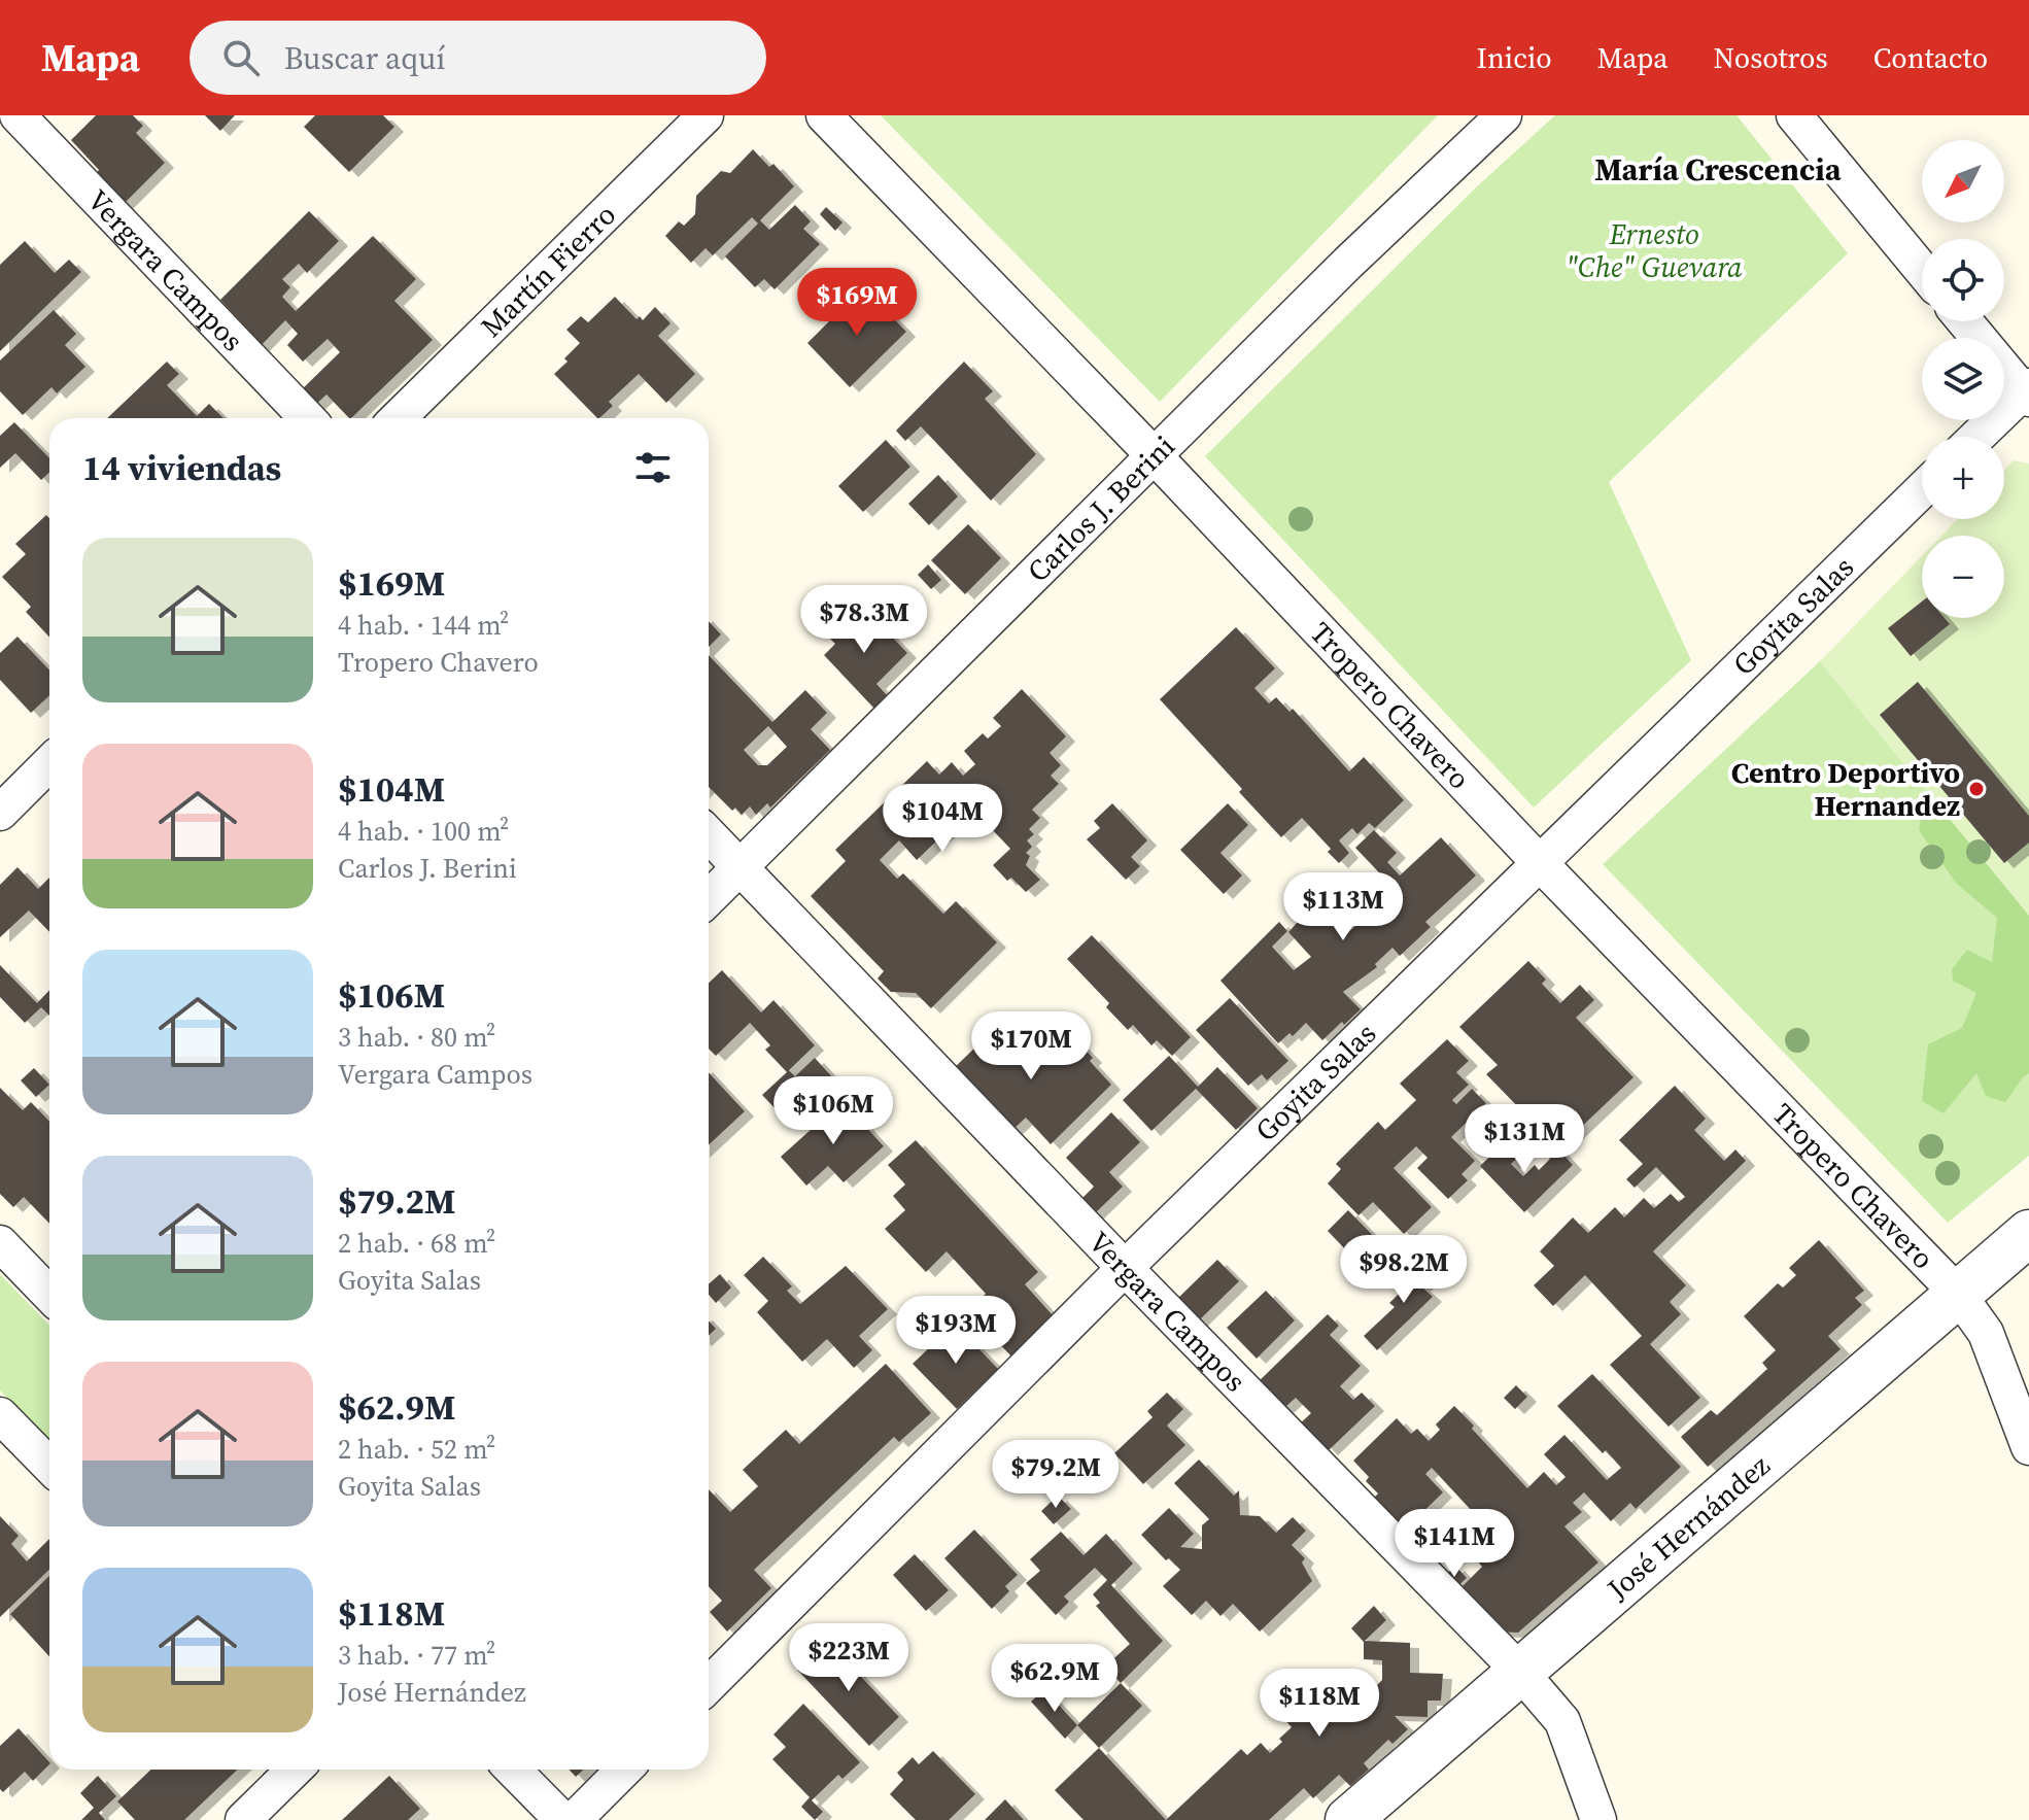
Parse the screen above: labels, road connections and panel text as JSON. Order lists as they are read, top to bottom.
{
  "streets": {
    "street": [
      "Vergara Campos",
      "Martín Fierro",
      "Carlos J. Berini",
      "Goyita Salas",
      "Tropero Chavero",
      "José Hernández"
    ]
  },
  "crossings": [
    ["Vergara Campos", "Carlos J. Berini"],
    ["Vergara Campos", "Goyita Salas"],
    ["Vergara Campos", "José Hernández"],
    ["Carlos J. Berini", "Tropero Chavero"],
    ["Goyita Salas", "Tropero Chavero"],
    ["Tropero Chavero", "José Hernández"]
  ],
  "districts": ["María Crescencia"],
  "parks": ["Ernesto \"Che\" Guevara"],
  "places": ["Centro Deportivo Hernandez"],
  "north": "bottom left",
  "page": {
    "header": "Mapa",
    "search": "Buscar aquí",
    "nav": [
      "Inicio",
      "Mapa",
      "Nosotros",
      "Contacto"
    ],
    "map_buttons": ["+", "−"],
    "price": [
      "$169M",
      "$78.3M",
      "$104M",
      "$113M",
      "$170M",
      "$106M",
      "$131M",
      "$98.2M",
      "$193M",
      "$79.2M",
      "$141M",
      "$223M",
      "$62.9M",
      "$118M"
    ],
    "heading": "14 viviendas",
    "list": [
      {
        "name": "$169M",
        "note": "4 hab. · 144 m² · Tropero Chavero"
      },
      {
        "name": "$104M",
        "note": "4 hab. · 100 m² · Carlos J. Berini"
      },
      {
        "name": "$106M",
        "note": "3 hab. · 80 m² · Vergara Campos"
      },
      {
        "name": "$79.2M",
        "note": "2 hab. · 68 m² · Goyita Salas"
      },
      {
        "name": "$62.9M",
        "note": "2 hab. · 52 m² · Goyita Salas"
      },
      {
        "name": "$118M",
        "note": "3 hab. · 77 m² · José Hernández"
      }
    ]
  }
}
